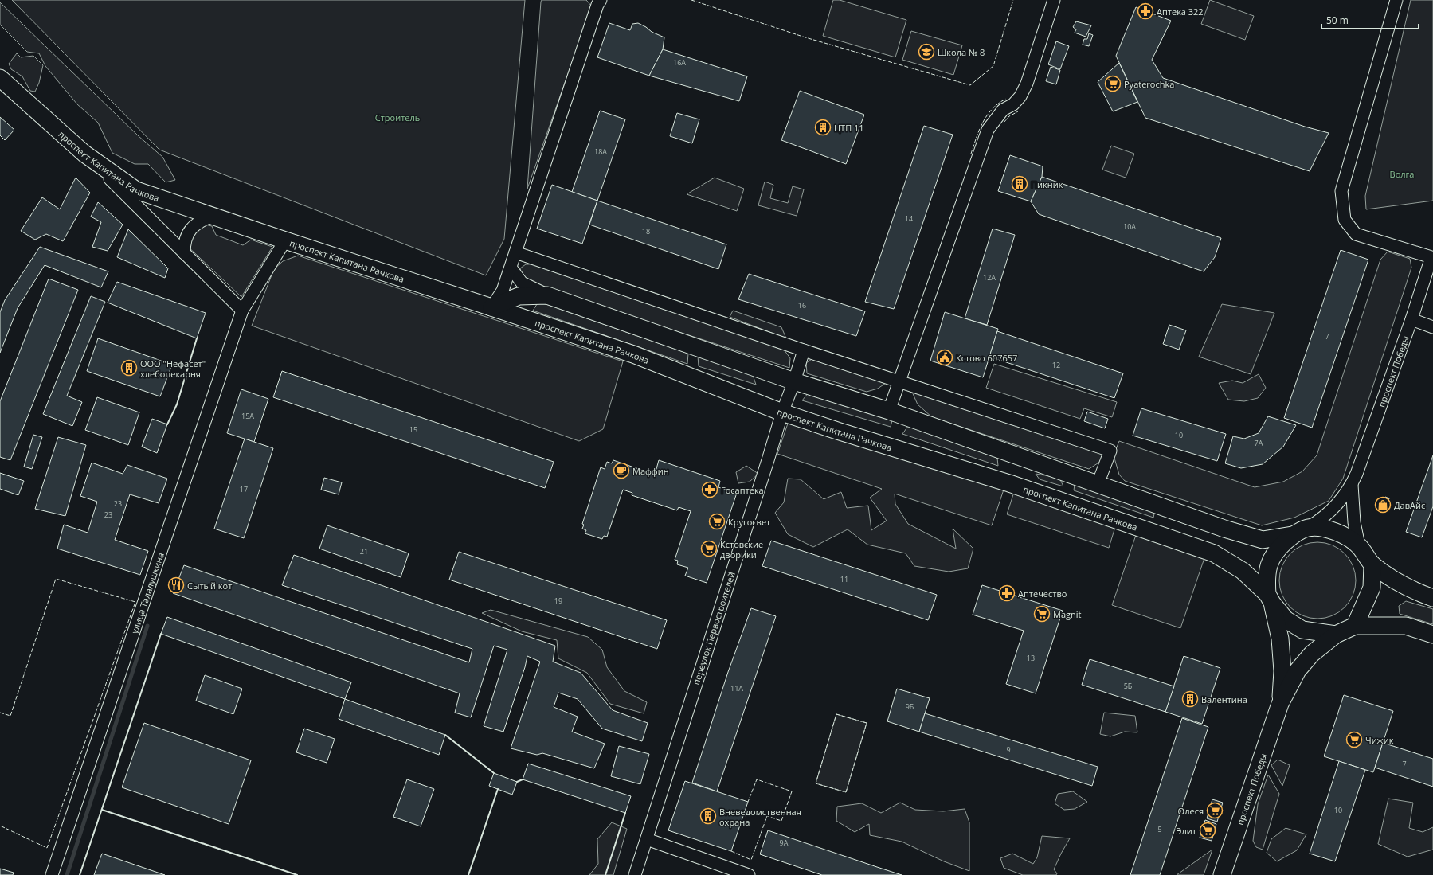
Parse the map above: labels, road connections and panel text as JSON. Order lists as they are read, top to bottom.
{
  "streets": {
    "street": [
      "проспект Капитана Рачкова",
      "проспект Победы",
      "улица Талалушкина",
      "переулок Первостроителей"
    ]
  },
  "crossings": [
    ["проспект Капитана Рачкова", "проспект Победы"],
    ["проспект Капитана Рачкова", "улица Талалушкина"],
    ["проспект Капитана Рачкова", "переулок Первостроителей"]
  ],
  "parks": ["Строитель", "Волга"],
  "places": {
    "pharmacy": ["Аптека 322", "Госаптека", "Аптечество"],
    "school or university": ["Школа № 8"],
    "supermarket": [
      "Pyaterochka",
      "Кругосвет",
      "Кстовские дворики",
      "Magnit",
      "Чижик",
      "Олеся",
      "Элит"
    ],
    "building": [
      "ЦТП 11",
      "Пикник",
      "ООО \"Нефасет\" хлебопекарня",
      "Валентина",
      "Вневедомственная охрана"
    ],
    "public building": ["Кстово 607657"],
    "cafe": ["Маффин"],
    "shop": ["ДавАйс"],
    "restaurant": ["Сытый кот"]
  },
  "house_numbers": [
    "16А",
    "18А",
    "14",
    "10А",
    "18",
    "12А",
    "16",
    "7",
    "12",
    "15А",
    "15",
    "10",
    "7А",
    "17",
    "23",
    "23",
    "21",
    "11",
    "19",
    "13",
    "5Б",
    "11А",
    "9Б",
    "9",
    "7",
    "10",
    "5",
    "9А"
  ],
  "scale_bar": "50 m"
}
